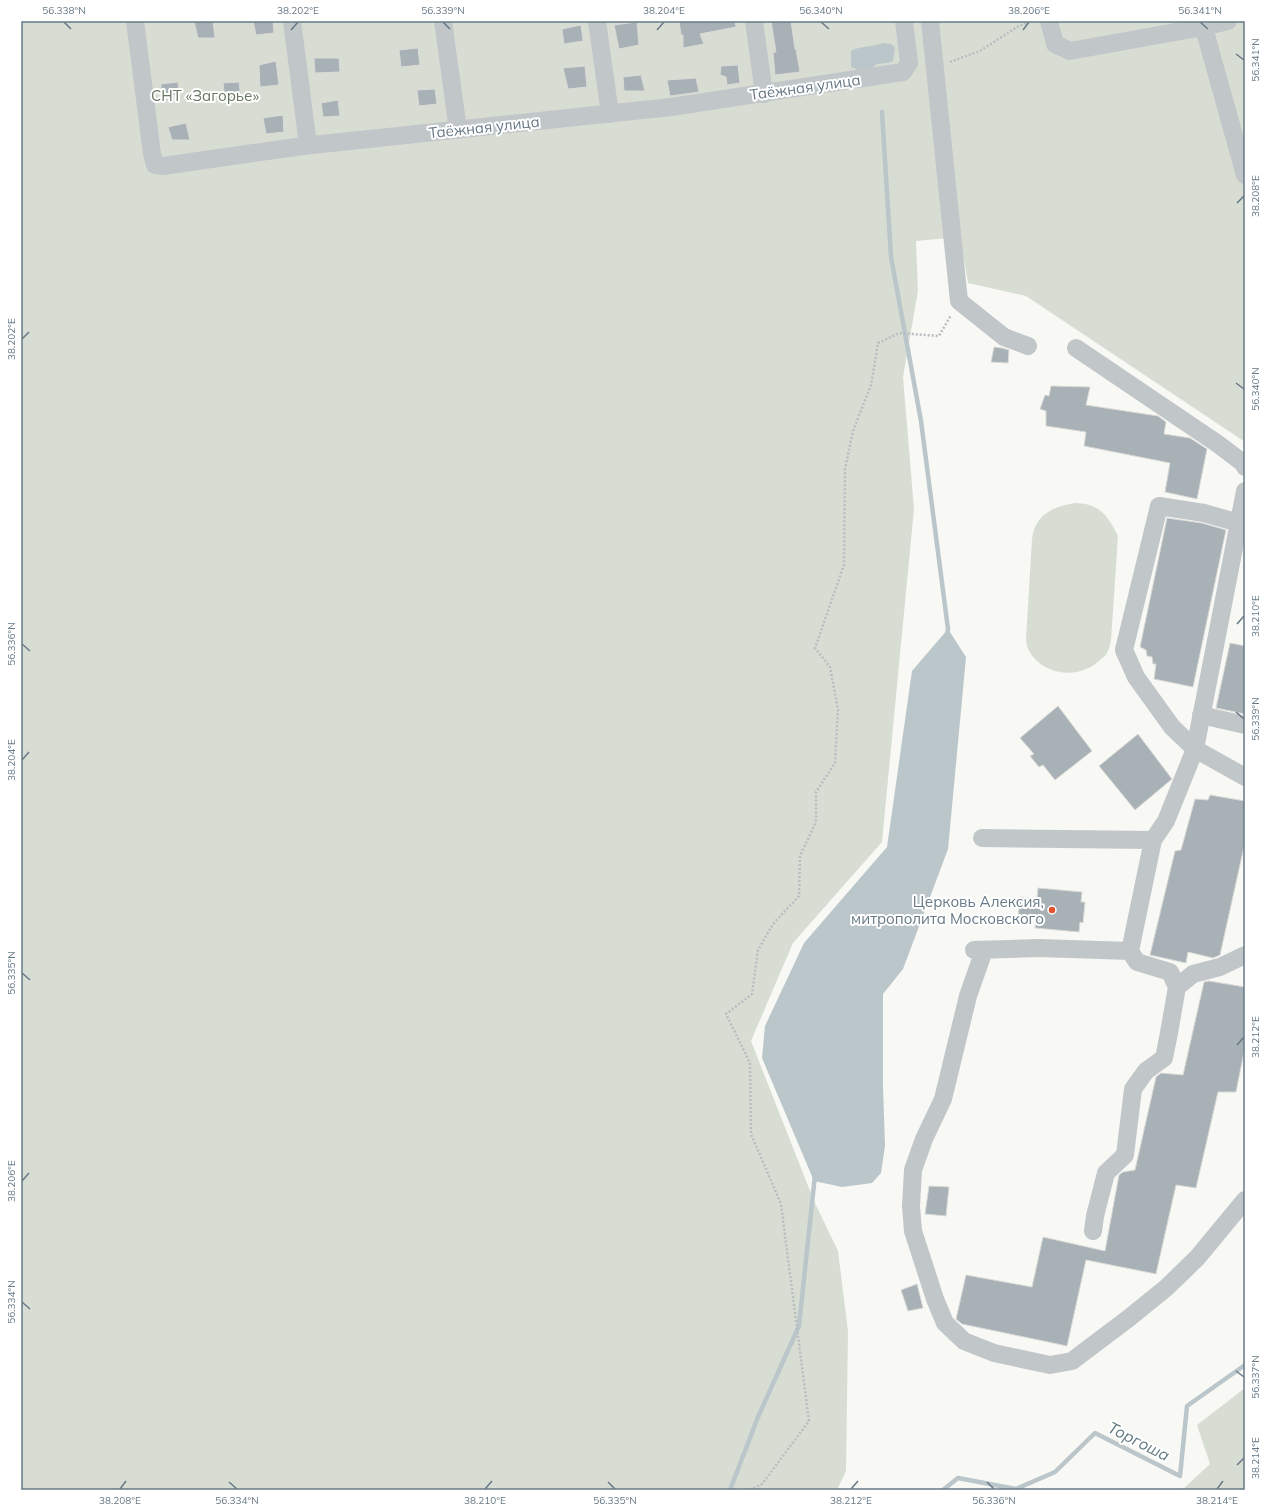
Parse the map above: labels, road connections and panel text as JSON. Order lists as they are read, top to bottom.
{
  "streets": {
    "street": ["Таёжная улица"]
  },
  "water": ["Торгоша"],
  "parks": ["СНТ «Загорье»"],
  "places": ["Церковь Алексия, митрополита Московского"],
  "coordinates": [
    "56.338°N",
    "38.202°E",
    "56.339°N",
    "38.204°E",
    "56.340°N",
    "38.206°E",
    "56.341°N",
    "38.208°E",
    "38.210°E",
    "56.336°N",
    "56.335°N",
    "38.212°E",
    "56.334°N",
    "56.337°N",
    "38.214°E"
  ]
}
